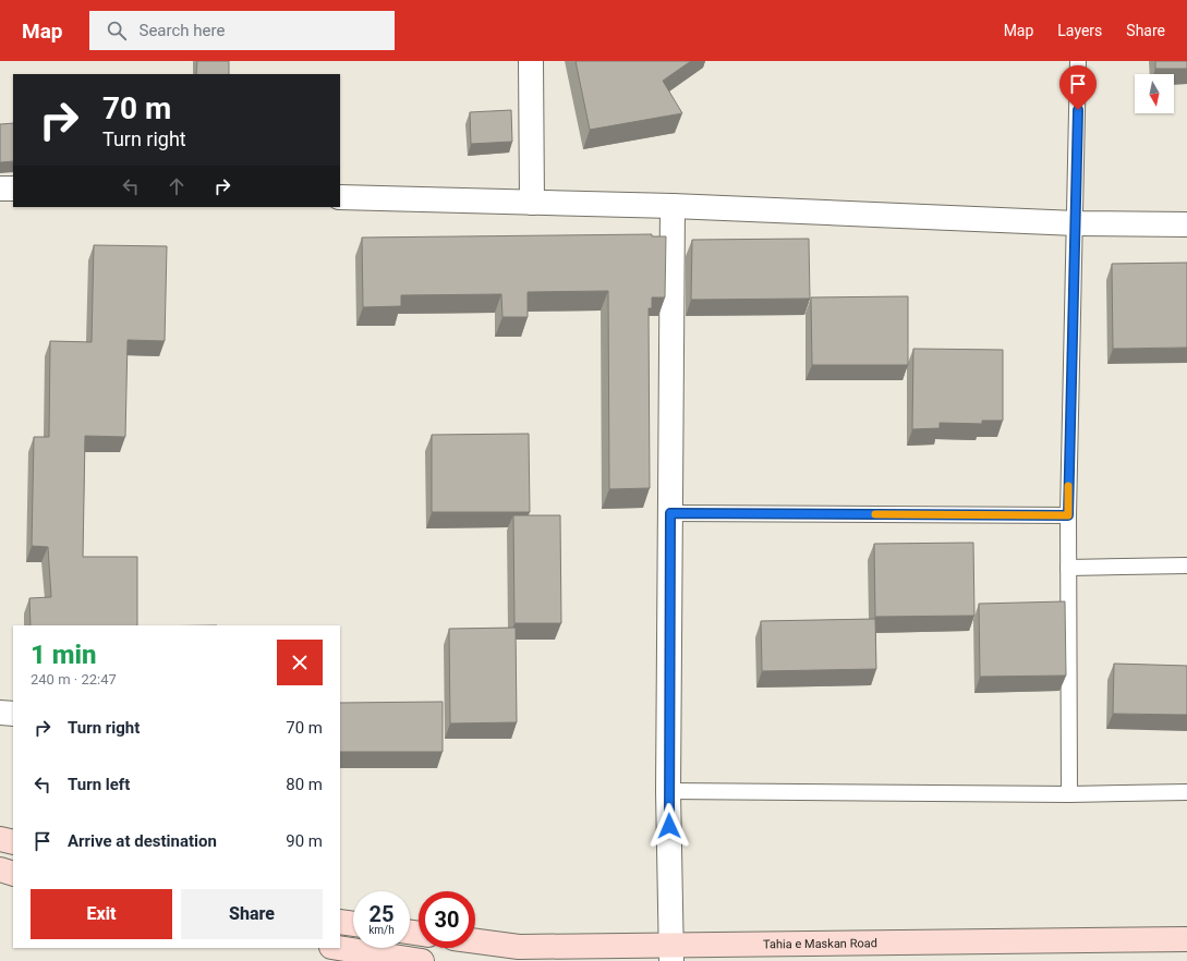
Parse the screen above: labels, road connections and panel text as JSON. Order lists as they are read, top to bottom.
{
  "streets": {
    "main road": ["Tahia e Maskan Road"]
  },
  "north": "bottom",
  "page": {
    "header": "Map",
    "search": "Search here",
    "nav": ["Map", "Layers", "Share"],
    "turn": ["70 m", "Turn right"],
    "heading": ["1 min", "240 m · 22:47"],
    "list": [
      {
        "name": "Turn right",
        "value": "70 m"
      },
      {
        "name": "Turn left",
        "value": "80 m"
      },
      {
        "name": "Arrive at destination",
        "value": "90 m"
      }
    ],
    "buttons": ["Exit", "Share"],
    "speed": "25 km/h",
    "limit": "30"
  }
}
